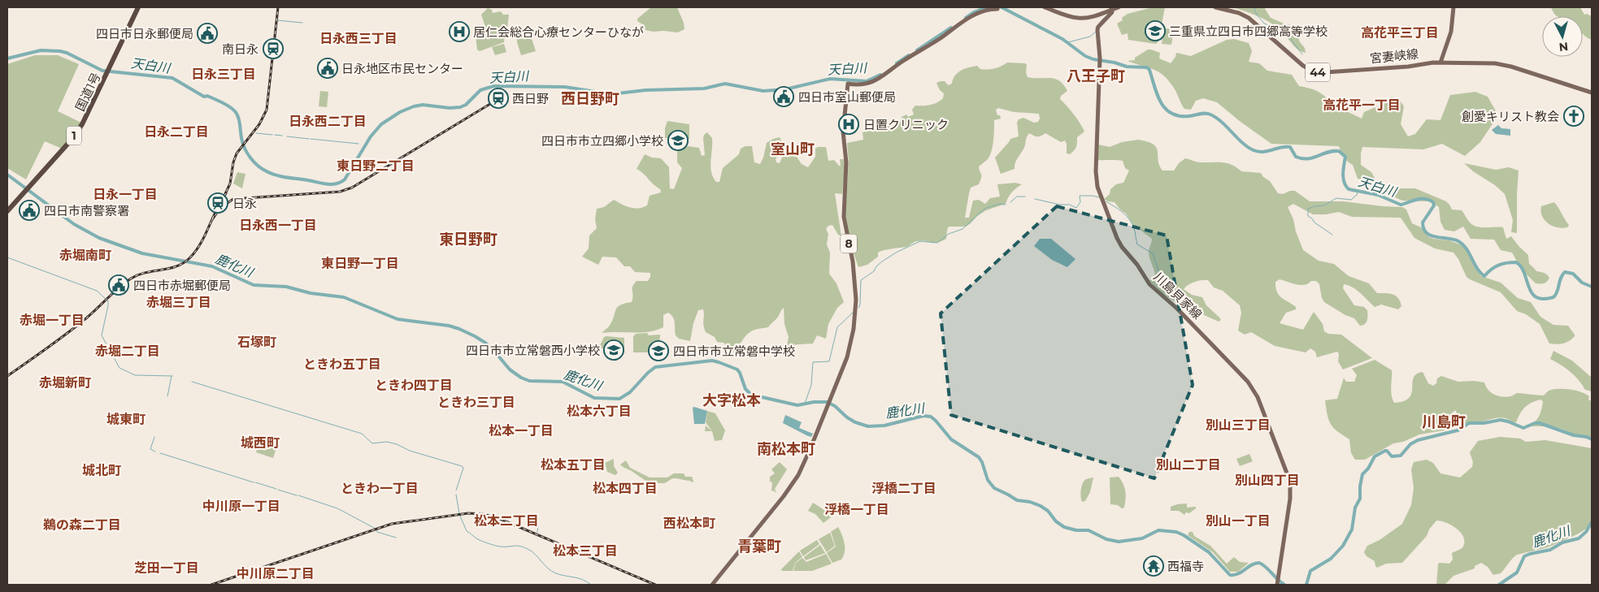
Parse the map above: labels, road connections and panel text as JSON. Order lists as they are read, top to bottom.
{
  "streets": {
    "highway": ["国道1号", "1"],
    "main road": [
      "宮妻峡線",
      "44",
      "8",
      "川島貝家線"
    ]
  },
  "districts": [
    "高花平三丁目",
    "日永西三丁目",
    "日永三丁目",
    "八王子町",
    "西日野町",
    "高花平一丁目",
    "日永西二丁目",
    "日永二丁目",
    "室山町",
    "東日野二丁目",
    "日永一丁目",
    "日永西一丁目",
    "東日野町",
    "赤堀南町",
    "東日野一丁目",
    "赤堀三丁目",
    "赤堀一丁目",
    "石塚町",
    "赤堀二丁目",
    "ときわ五丁目",
    "赤堀新町",
    "ときわ四丁目",
    "大字松本",
    "ときわ三丁目",
    "松本六丁目",
    "城東町",
    "川島町",
    "別山三丁目",
    "松本一丁目",
    "城西町",
    "南松本町",
    "松本五丁目",
    "別山二丁目",
    "城北町",
    "別山四丁目",
    "ときわ一丁目",
    "松本四丁目",
    "浮橋二丁目",
    "中川原一丁目",
    "浮橋一丁目",
    "松本二丁目",
    "別山一丁目",
    "西松本町",
    "鵜の森二丁目",
    "青葉町",
    "松本三丁目",
    "芝田一丁目",
    "中川原二丁目"
  ],
  "water": ["天白川", "鹿化川"],
  "places": {
    "school or university": [
      "三重県立四日市四郷高等学校",
      "四日市市立四郷小学校",
      "四日市市立常磐西小学校",
      "四日市市立常磐中学校"
    ],
    "hospital": ["居仁会総合心療センターひなが", "日置クリニック"],
    "public building": [
      "四日市日永郵便局",
      "日永地区市民センター",
      "四日市室山郵便局",
      "四日市南警察署",
      "四日市赤堀郵便局"
    ],
    "station": ["南日永", "西日野", "日永"],
    "church": ["創愛キリスト教会"],
    "temple": ["西福寺"]
  },
  "north": "bottom"
}
